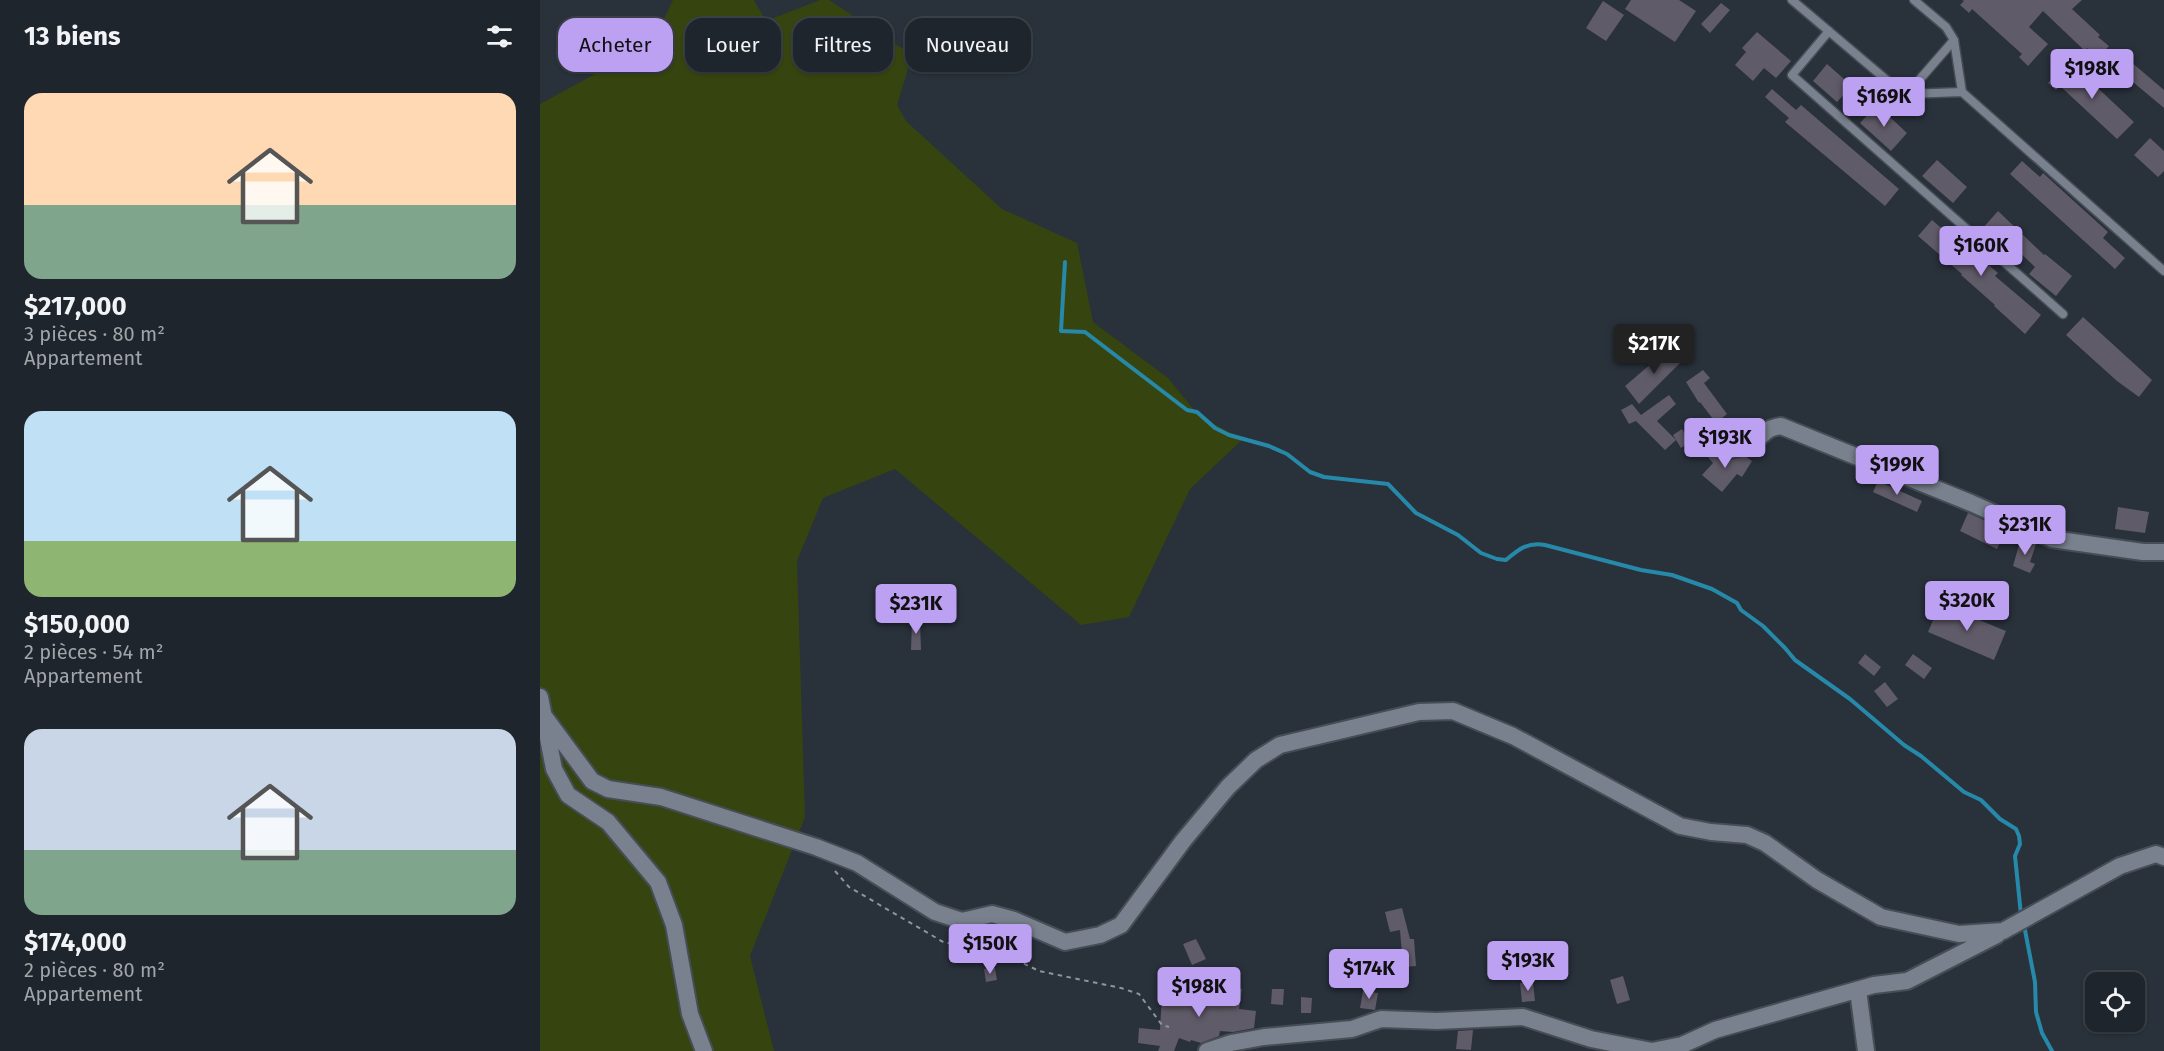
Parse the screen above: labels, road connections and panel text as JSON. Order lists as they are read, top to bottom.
{
  "page": {
    "heading": "13 biens",
    "chip": [
      "Acheter",
      "Louer",
      "Filtres",
      "Nouveau"
    ],
    "price": [
      "$198K",
      "$169K",
      "$160K",
      "$217K",
      "$193K",
      "$199K",
      "$231K",
      "$320K",
      "$231K",
      "$150K",
      "$193K",
      "$174K",
      "$198K"
    ],
    "list": [
      {
        "name": "$217,000",
        "note": "3 pièces · 80 m² · Appartement"
      },
      {
        "name": "$150,000",
        "note": "2 pièces · 54 m² · Appartement"
      },
      {
        "name": "$174,000",
        "note": "2 pièces · 80 m² · Appartement"
      }
    ]
  }
}
